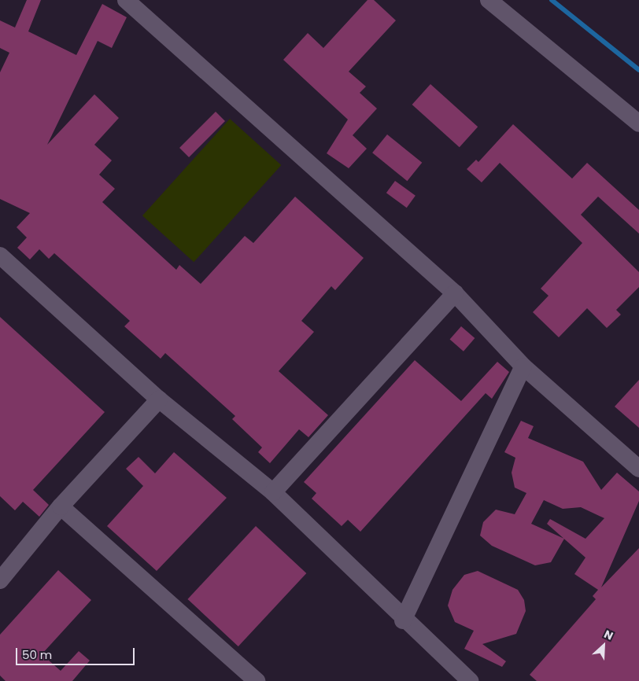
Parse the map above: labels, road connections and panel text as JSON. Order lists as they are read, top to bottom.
{
  "scale_bar": "50 m",
  "north": "top right"
}
